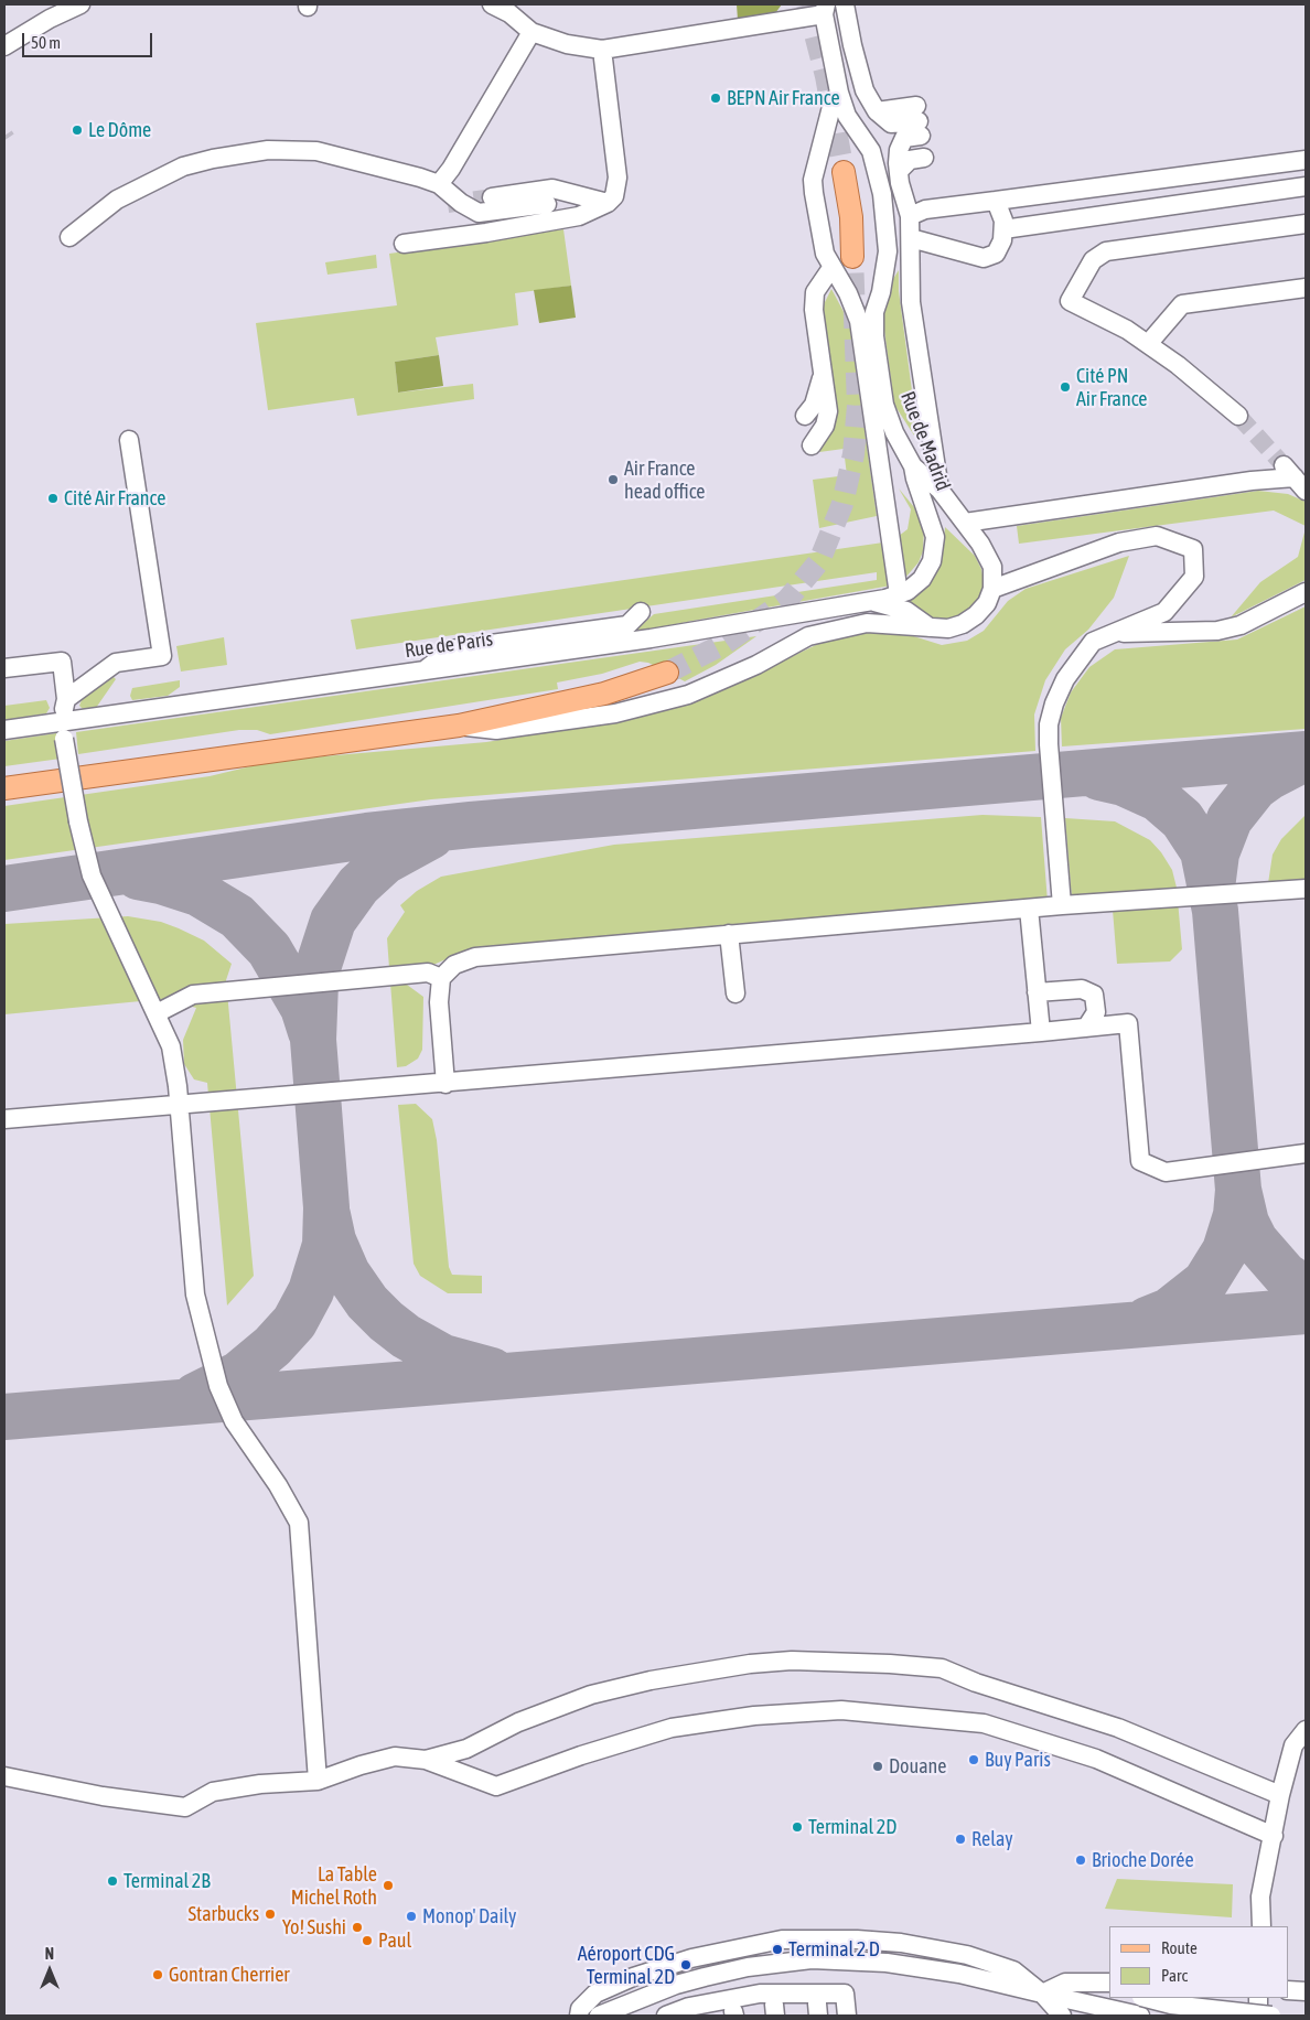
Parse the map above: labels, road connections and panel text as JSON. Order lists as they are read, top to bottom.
{
  "streets": {
    "street": ["Rue de Madrid", "Rue de Paris"]
  },
  "crossings": [
    ["Rue de Madrid", "Rue de Paris"]
  ],
  "places": [
    "BEPN Air France",
    "Le Dôme",
    "Cité PN Air France",
    "Air France head office",
    "Cité Air France",
    "Buy Paris",
    "Douane",
    "Terminal 2D",
    "Relay",
    "Brioche Dorée",
    "Terminal 2B",
    "La Table Michel Roth",
    "Starbucks",
    "Monop' Daily",
    "Yo! Sushi",
    "Paul",
    "Terminal 2 D",
    "Aéroport CDG Terminal 2D",
    "Gontran Cherrier"
  ],
  "legend": ["Route", "Parc"],
  "scale_bar": "50 m",
  "north": "top"
}
